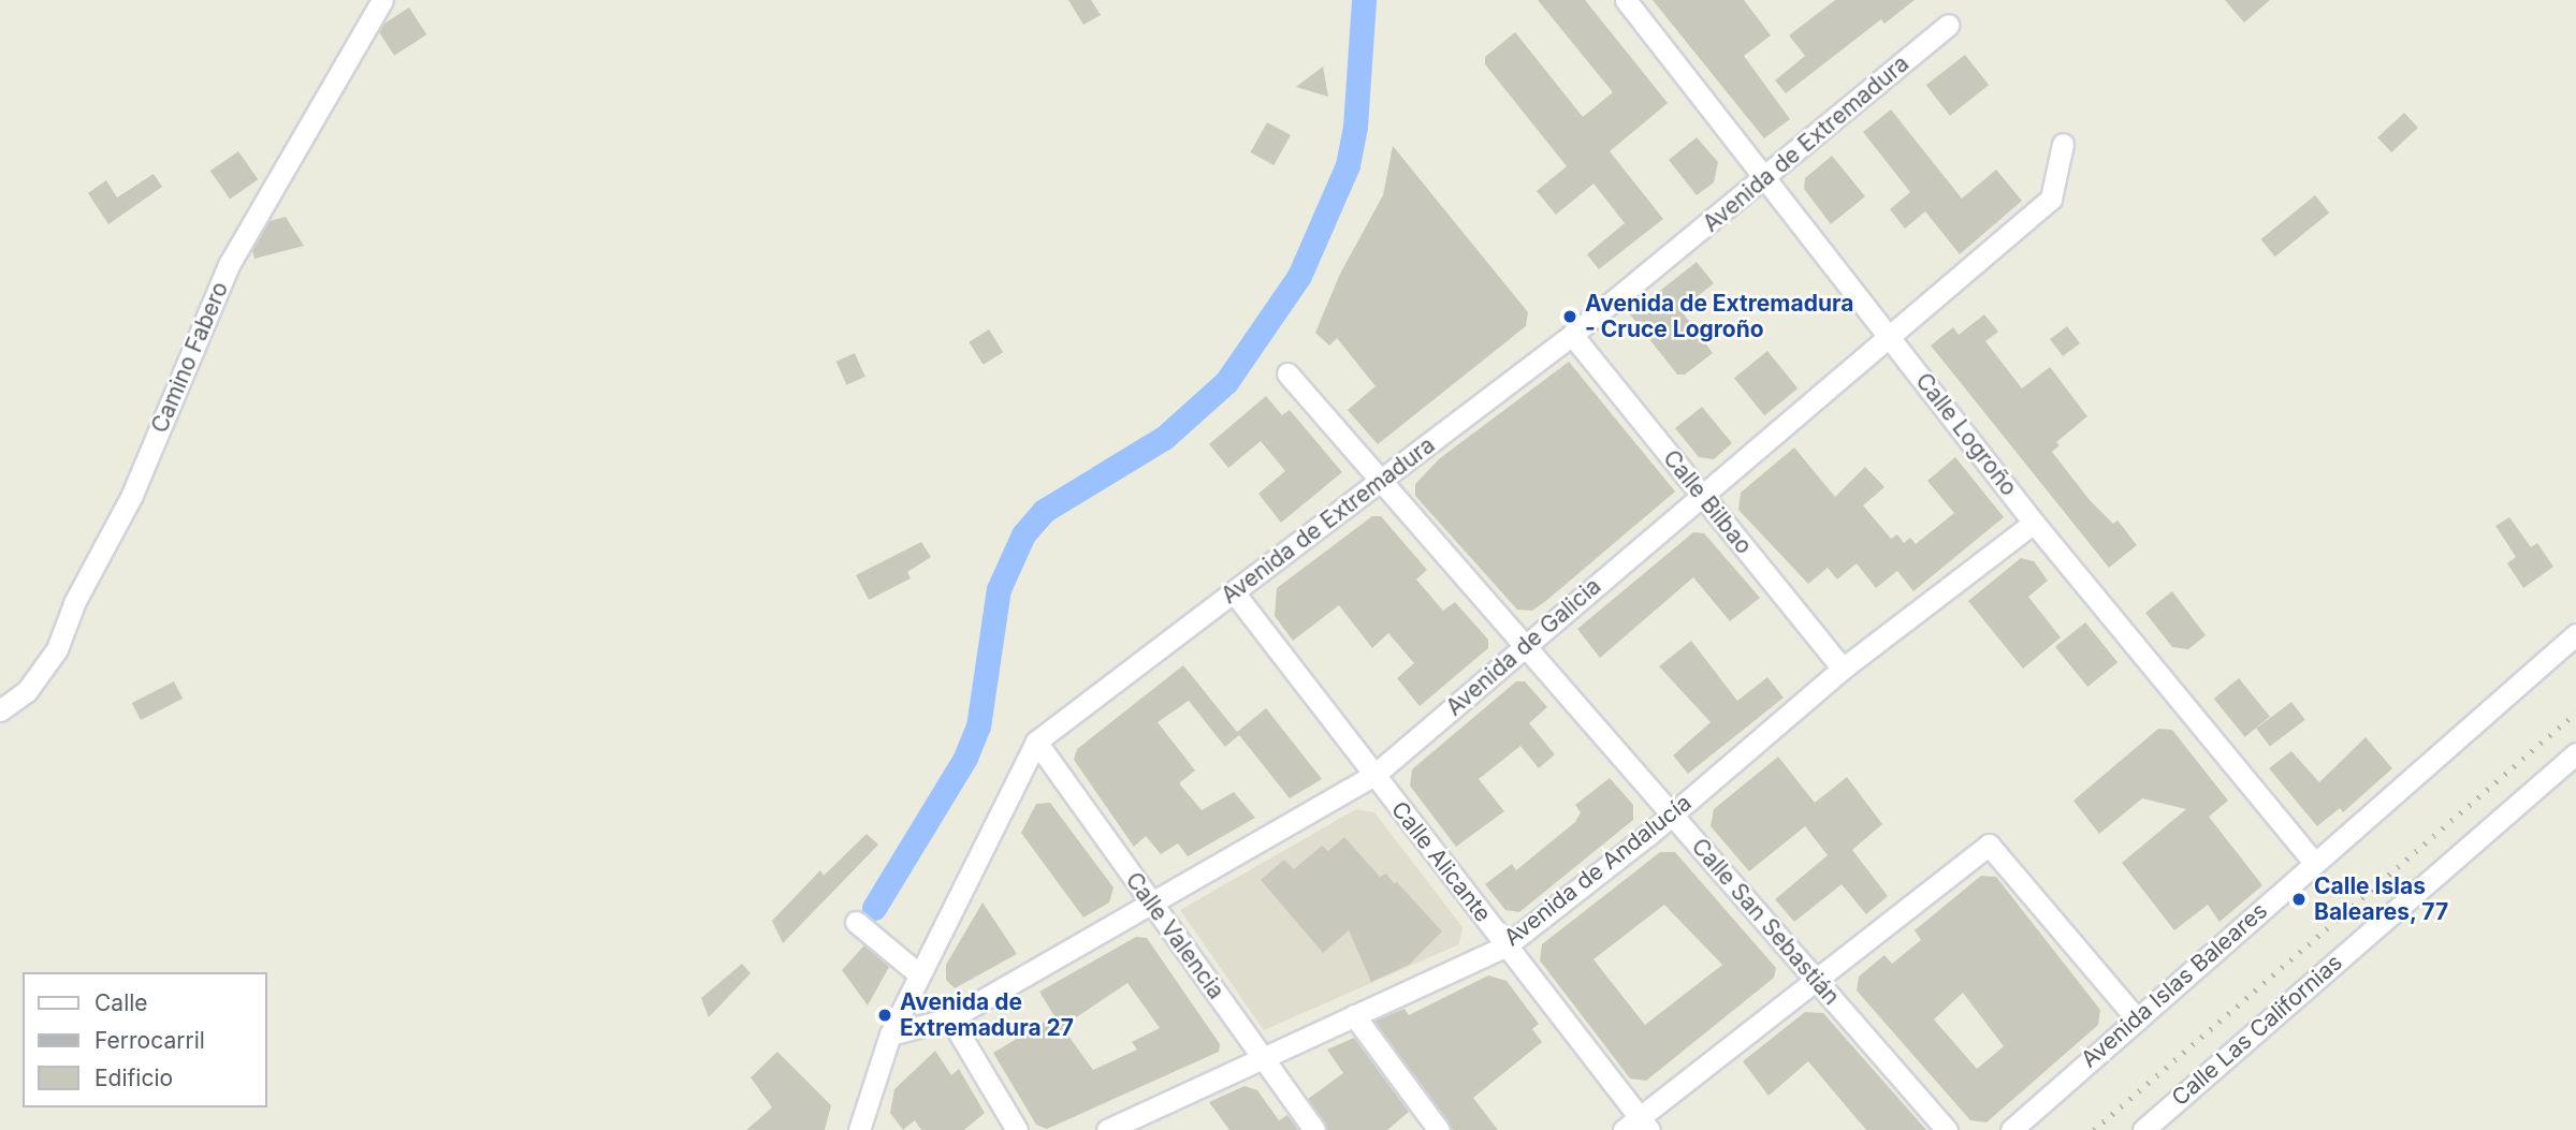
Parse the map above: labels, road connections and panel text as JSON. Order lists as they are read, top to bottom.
{
  "streets": {
    "street": [
      "Avenida de Extremadura",
      "Camino Fabero",
      "Calle Logroño",
      "Calle Bilbao",
      "Avenida de Galicia",
      "Calle Alicante",
      "Avenida de Andalucía",
      "Calle San Sebastián",
      "Calle Valencia",
      "Avenida Islas Baleares",
      "Calle Las Californias"
    ]
  },
  "crossings": [
    ["Avenida de Extremadura", "Calle Logroño"],
    ["Avenida de Extremadura", "Calle Bilbao"],
    ["Avenida de Extremadura", "Avenida de Galicia"],
    ["Avenida de Extremadura", "Calle Alicante"],
    ["Avenida de Extremadura", "Calle San Sebastián"],
    ["Avenida de Extremadura", "Calle Valencia"],
    ["Calle Logroño", "Avenida de Galicia"],
    ["Calle Logroño", "Avenida de Andalucía"],
    ["Calle Logroño", "Avenida Islas Baleares"],
    ["Calle Bilbao", "Avenida de Galicia"],
    ["Calle Bilbao", "Avenida de Andalucía"],
    ["Avenida de Galicia", "Calle Alicante"],
    ["Avenida de Galicia", "Calle San Sebastián"],
    ["Avenida de Galicia", "Calle Valencia"],
    ["Calle Alicante", "Avenida de Andalucía"],
    ["Avenida de Andalucía", "Calle San Sebastián"],
    ["Avenida de Andalucía", "Calle Valencia"]
  ],
  "places": ["Avenida de Extremadura - Cruce Logroño", "Calle Islas Baleares, 77", "Avenida de Extremadura 27"],
  "legend": ["Calle", "Ferrocarril", "Edificio"]
}
